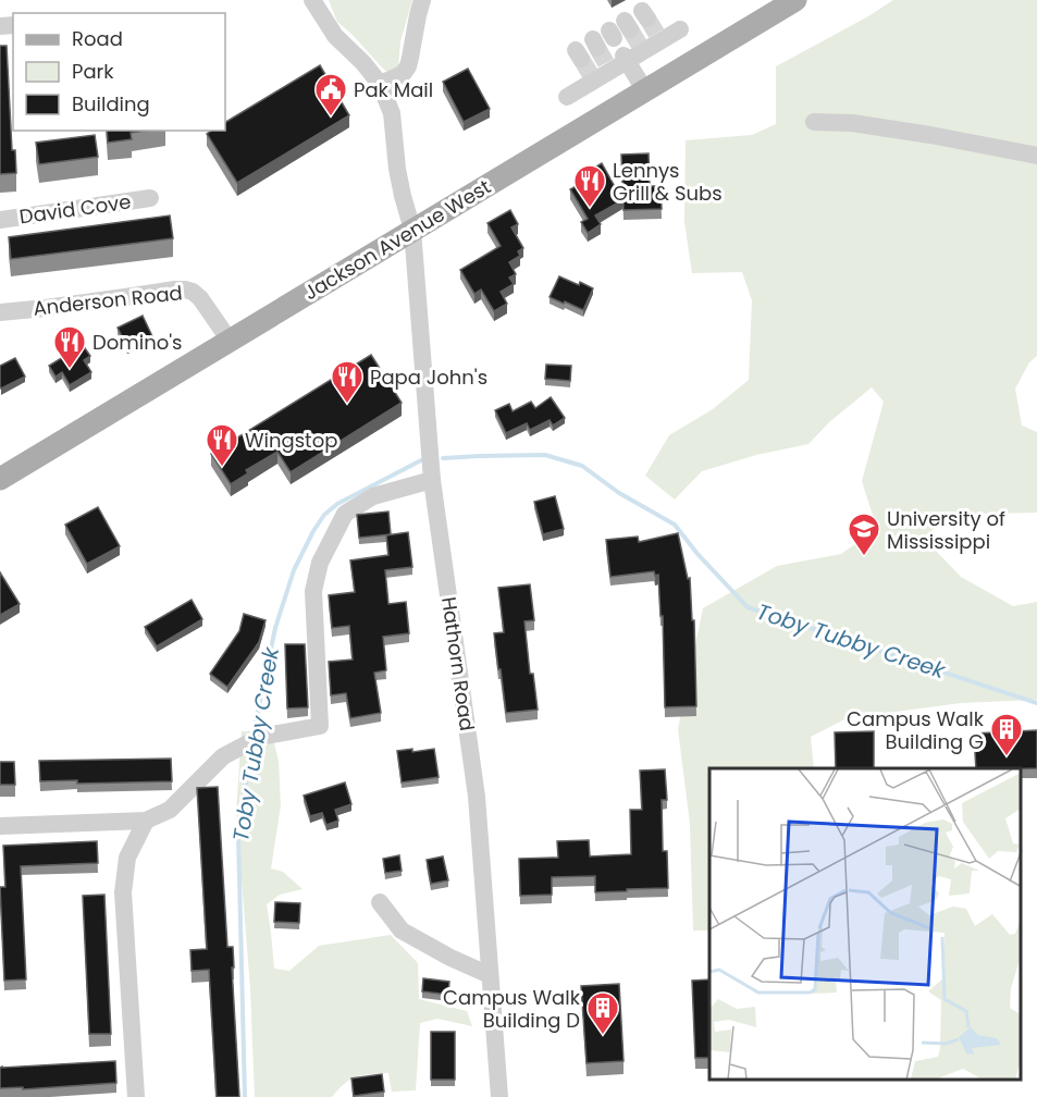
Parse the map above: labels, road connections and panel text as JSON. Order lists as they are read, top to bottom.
{
  "streets": {
    "main road": ["Jackson Avenue West"],
    "street": ["David Cove", "Anderson Road", "Hathorn Road"]
  },
  "crossings": [
    ["Jackson Avenue West", "Anderson Road"],
    ["Jackson Avenue West", "Hathorn Road"]
  ],
  "water": ["Toby Tubby Creek"],
  "places": {
    "public building": ["Pak Mail"],
    "restaurant": [
      "Lennys Grill & Subs",
      "Domino's",
      "Papa John's",
      "Wingstop"
    ],
    "school or university": ["University of Mississippi"],
    "building": ["Campus Walk Building G", "Campus Walk Building D"]
  },
  "legend": ["Road", "Park", "Building"]
}
